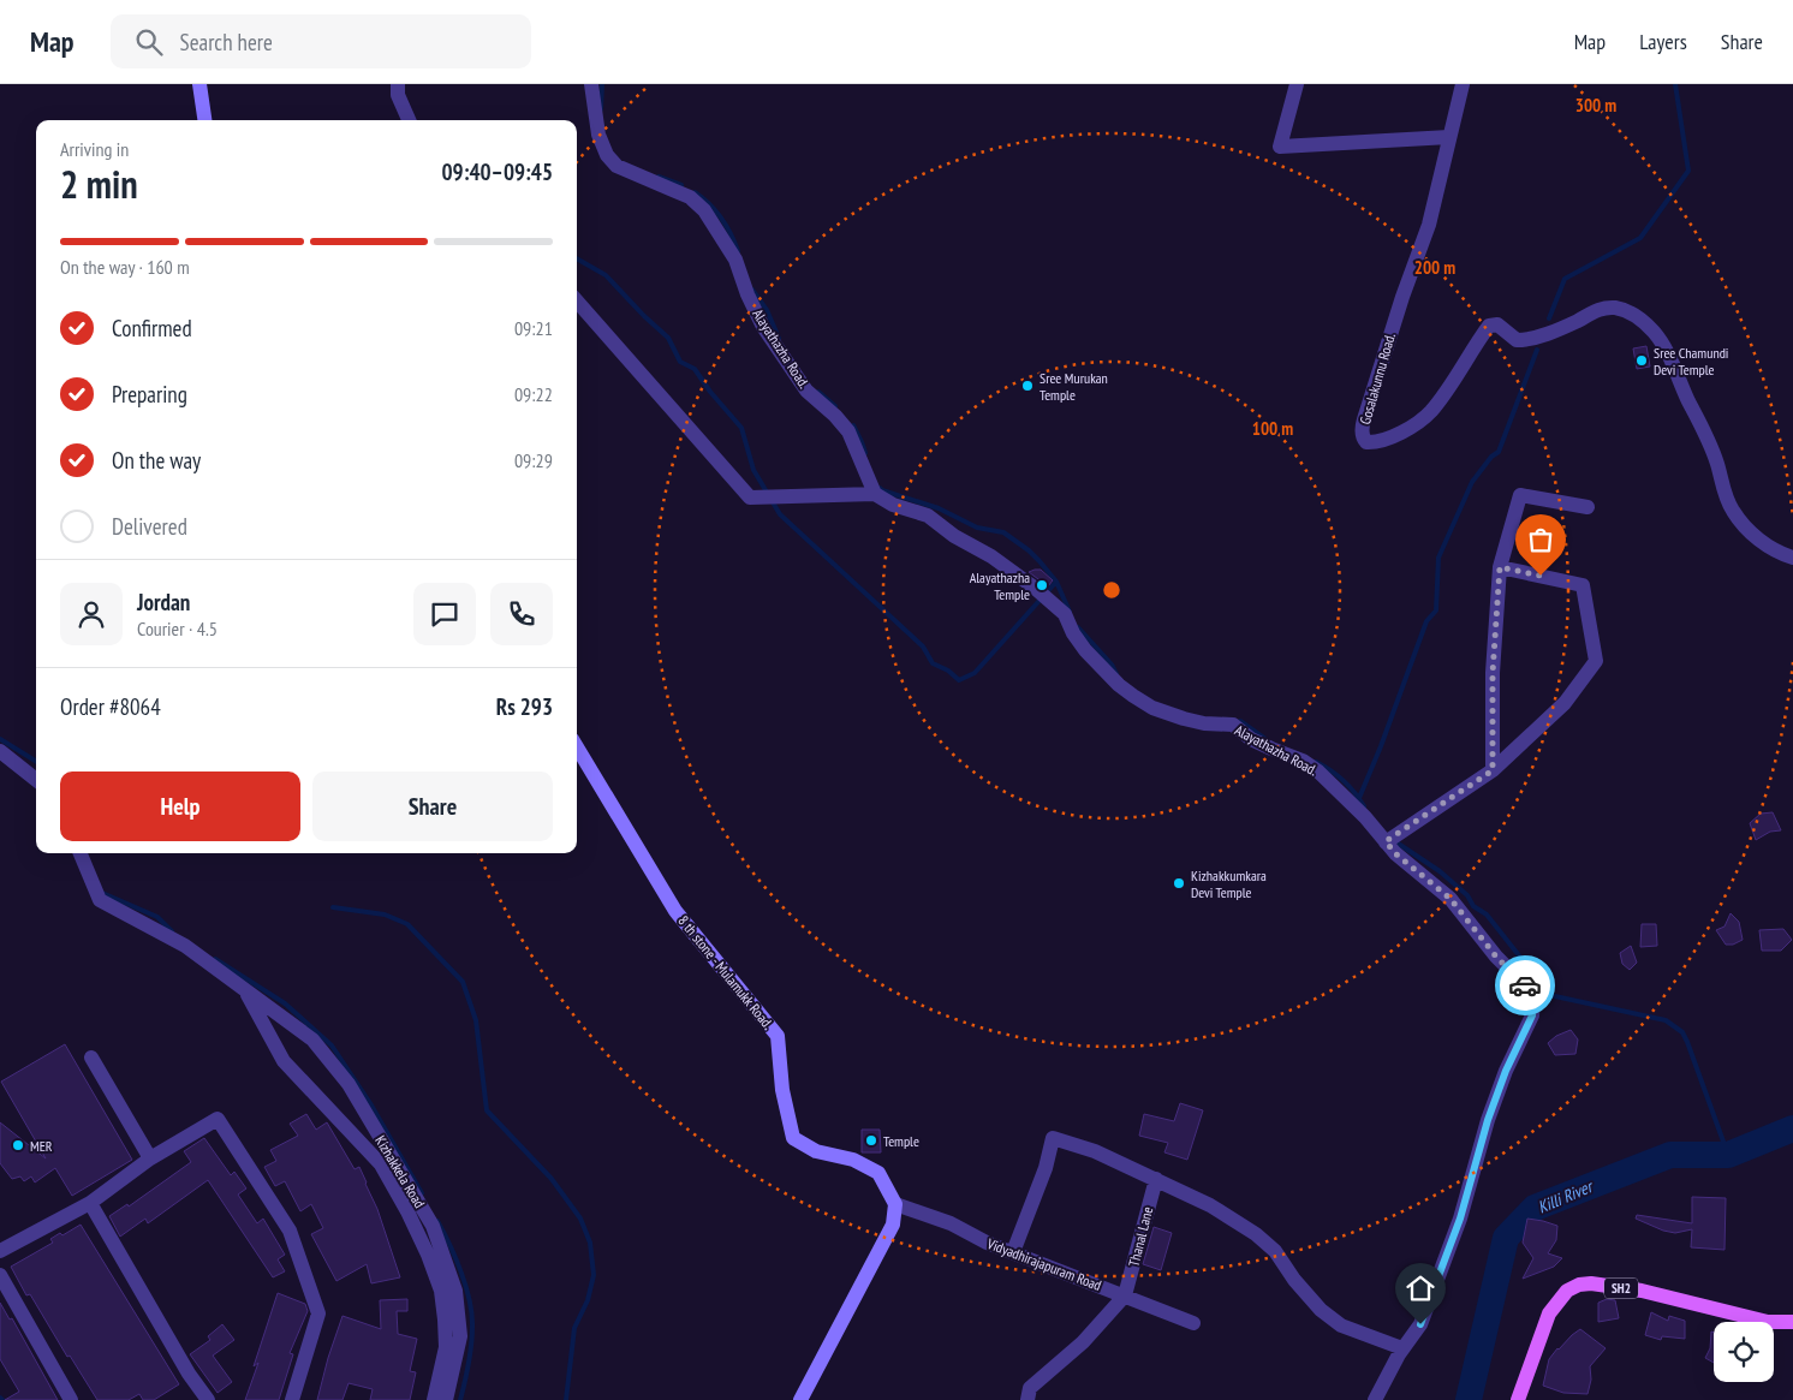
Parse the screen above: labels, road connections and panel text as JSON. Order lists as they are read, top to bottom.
{
  "streets": {
    "main road": ["8 th stone - Mulamukk Road.", "SH2"],
    "street": [
      "Alayathazha Road.",
      "Gosalakunnu Road.",
      "Kizhakkela Road",
      "Thanal Lane",
      "Vidyadhirajapuram Road"
    ]
  },
  "crossings": [
    ["8 th stone - Mulamukk Road.", "Vidyadhirajapuram Road"],
    ["Thanal Lane", "Vidyadhirajapuram Road"]
  ],
  "water": ["Killi River"],
  "places": [
    "Sree Chamundi Devi Temple",
    "Sree Murukan Temple",
    "Alayathazha Temple",
    "Kizhakkumkara Devi Temple",
    "Temple",
    "MER"
  ],
  "page": {
    "header": "Map",
    "search": "Search here",
    "nav": ["Map", "Layers", "Share"],
    "heading": ["2 min", "Arriving in", "09:40–09:45"],
    "panel": [
      "Jordan",
      "Courier · 4.5",
      "Order #8064",
      "Rs 293"
    ],
    "bar": "On the way · 160 m",
    "list": [
      ["Confirmed", "09:21"],
      ["Preparing", "09:22"],
      ["On the way", "09:29"],
      "Delivered"
    ],
    "buttons": ["Help", "Share"]
  },
  "rings": ["300 m", "200 m", "100 m"]
}
